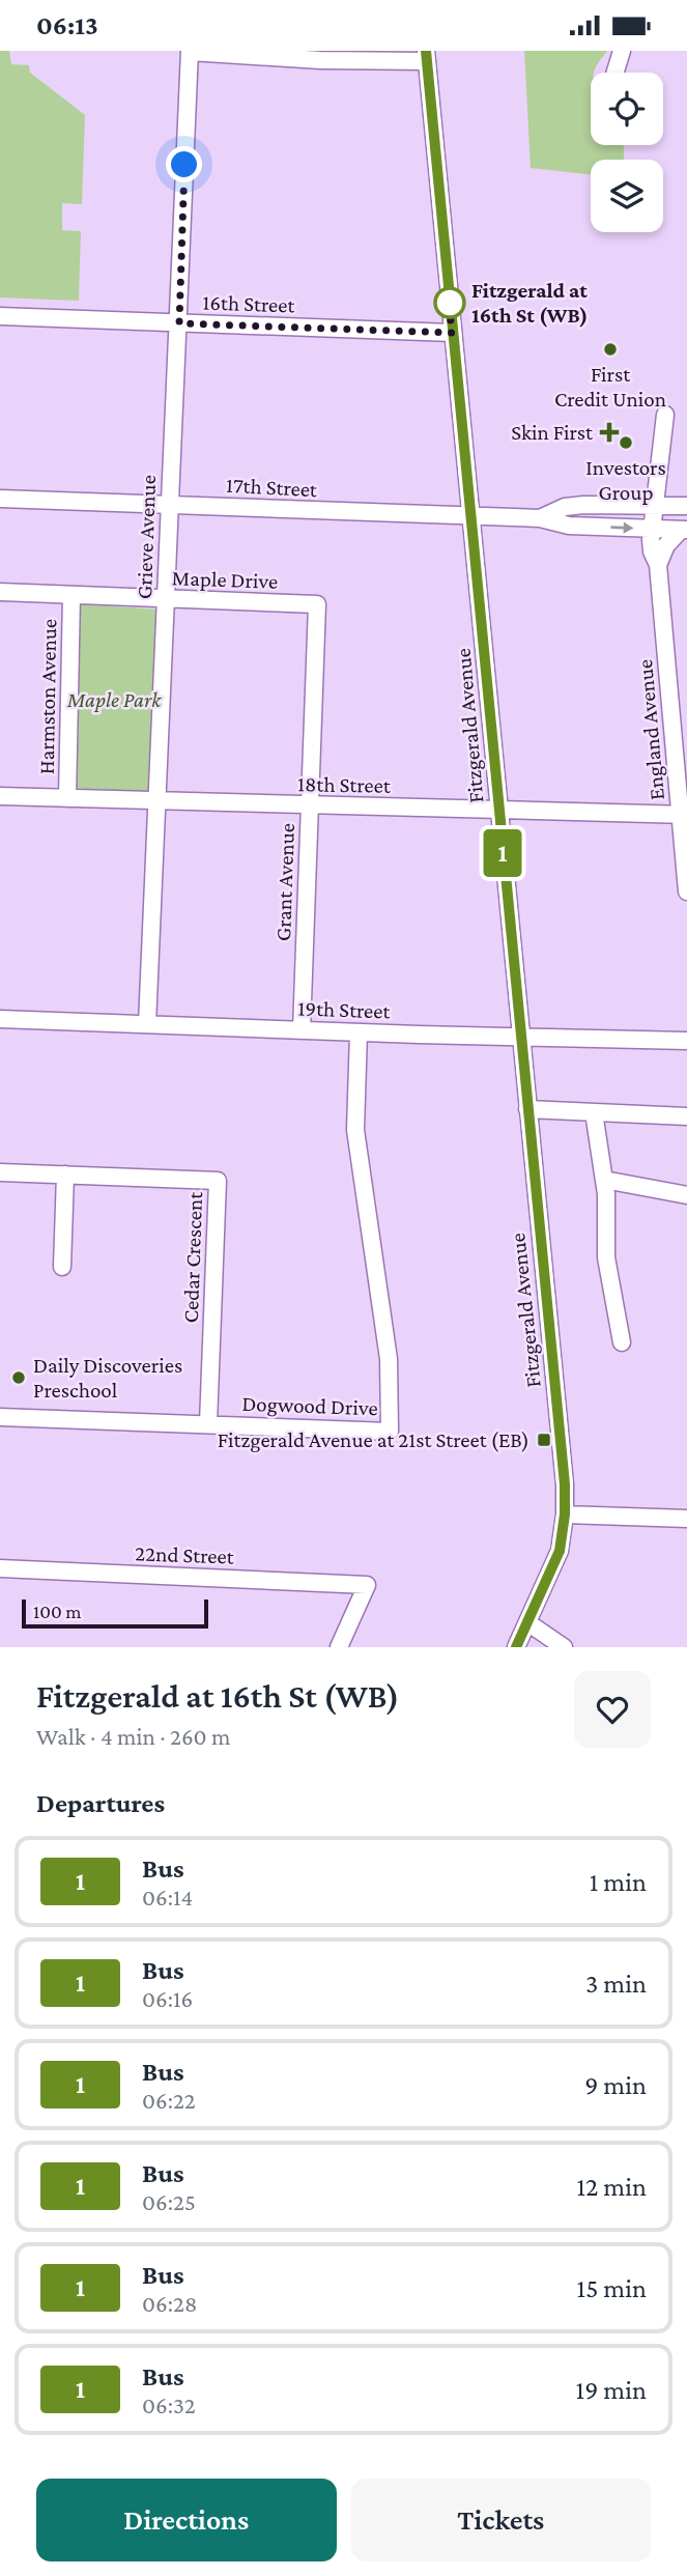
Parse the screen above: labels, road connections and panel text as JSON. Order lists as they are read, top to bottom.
{
  "streets": {
    "street": [
      "16th Street",
      "17th Street",
      "Grieve Avenue",
      "Maple Drive",
      "Harmston Avenue",
      "Fitzgerald Avenue",
      "England Avenue",
      "18th Street",
      "Grant Avenue",
      "19th Street",
      "Cedar Crescent",
      "Dogwood Drive",
      "22nd Street"
    ]
  },
  "crossings": [
    ["16th Street", "Grieve Avenue"],
    ["16th Street", "Fitzgerald Avenue"],
    ["17th Street", "Grieve Avenue"],
    ["17th Street", "Fitzgerald Avenue"],
    ["17th Street", "England Avenue"],
    ["Grieve Avenue", "Maple Drive"],
    ["Grieve Avenue", "18th Street"],
    ["Grieve Avenue", "19th Street"],
    ["Maple Drive", "Harmston Avenue"],
    ["Maple Drive", "Grant Avenue"],
    ["Harmston Avenue", "18th Street"],
    ["Fitzgerald Avenue", "18th Street"],
    ["Fitzgerald Avenue", "19th Street"],
    ["England Avenue", "18th Street"],
    ["18th Street", "Grant Avenue"],
    ["Grant Avenue", "19th Street"],
    ["19th Street", "Dogwood Drive"],
    ["Cedar Crescent", "Dogwood Drive"]
  ],
  "parks": ["Maple Park"],
  "places": {
    "other": [
      "Fitzgerald at 16th St (WB)",
      "First Credit Union",
      "Investors Group",
      "Daily Discoveries Preschool"
    ],
    "health": ["Skin First"],
    "transit": ["Fitzgerald Avenue at 21st Street (EB)"]
  },
  "lines": ["bus line 1"],
  "scale_bar": "100 m",
  "page": {
    "status": "06:13",
    "on_map": "1",
    "scale": "100 m",
    "heading": [
      ["Fitzgerald at 16th St (WB)", "Walk · 4 min · 260 m"],
      "Departures"
    ],
    "list": [
      {
        "mark": "1",
        "name": "Bus",
        "note": "06:14",
        "value": "1 min"
      },
      {
        "mark": "1",
        "name": "Bus",
        "note": "06:16",
        "value": "3 min"
      },
      {
        "mark": "1",
        "name": "Bus",
        "note": "06:22",
        "value": "9 min"
      },
      {
        "mark": "1",
        "name": "Bus",
        "note": "06:25",
        "value": "12 min"
      },
      {
        "mark": "1",
        "name": "Bus",
        "note": "06:28",
        "value": "15 min"
      },
      {
        "mark": "1",
        "name": "Bus",
        "note": "06:32",
        "value": "19 min"
      }
    ],
    "buttons": ["Directions", "Tickets"]
  }
}
